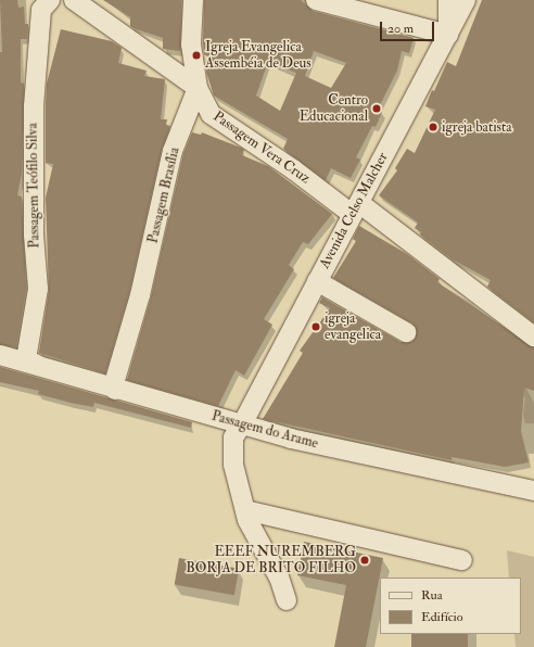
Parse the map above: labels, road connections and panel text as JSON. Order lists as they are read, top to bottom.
{
  "streets": {
    "street": [
      "Passagem Vera Cruz",
      "Passagem Teófilo Silva",
      "Passagem Brasília",
      "Avenida Celso Malcher",
      "Passagem do Arame"
    ]
  },
  "crossings": [
    ["Passagem Vera Cruz", "Passagem Brasília"],
    ["Passagem Vera Cruz", "Avenida Celso Malcher"],
    ["Passagem Teófilo Silva", "Passagem do Arame"],
    ["Passagem Brasília", "Passagem do Arame"],
    ["Avenida Celso Malcher", "Passagem do Arame"]
  ],
  "places": [
    "Igreja Evangelica Assembéia de Deus",
    "Centro Educacional",
    "igreja batista",
    "igreja evangelica",
    "EEEF NUREMBERG BORJA DE BRITO FILHO"
  ],
  "legend": ["Rua", "Edifício"],
  "scale_bar": "20 m"
}
